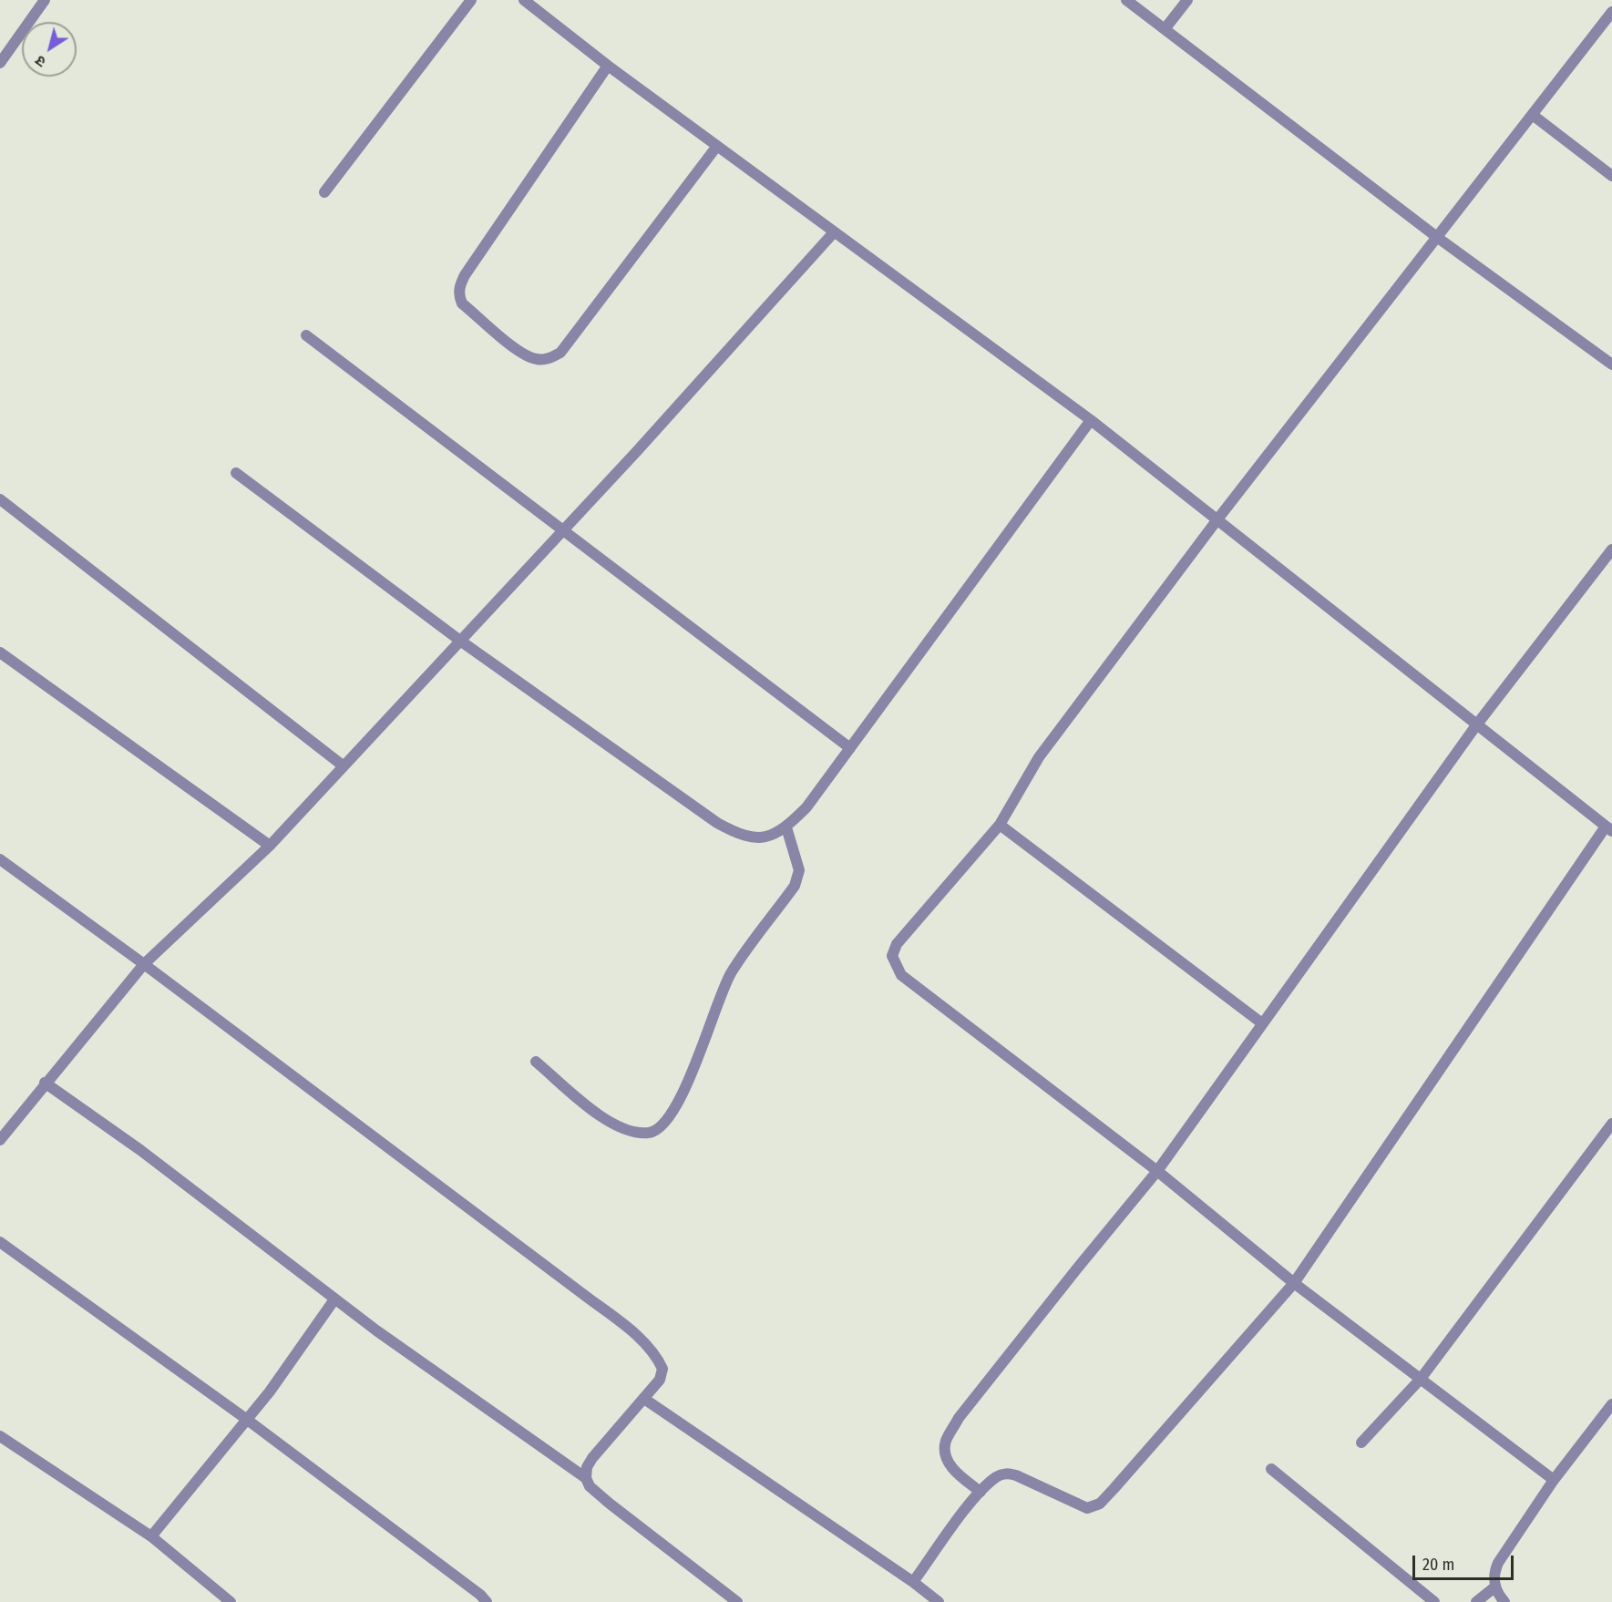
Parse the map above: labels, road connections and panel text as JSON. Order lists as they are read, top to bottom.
{
  "scale_bar": "20 m",
  "north": "bottom left"
}
